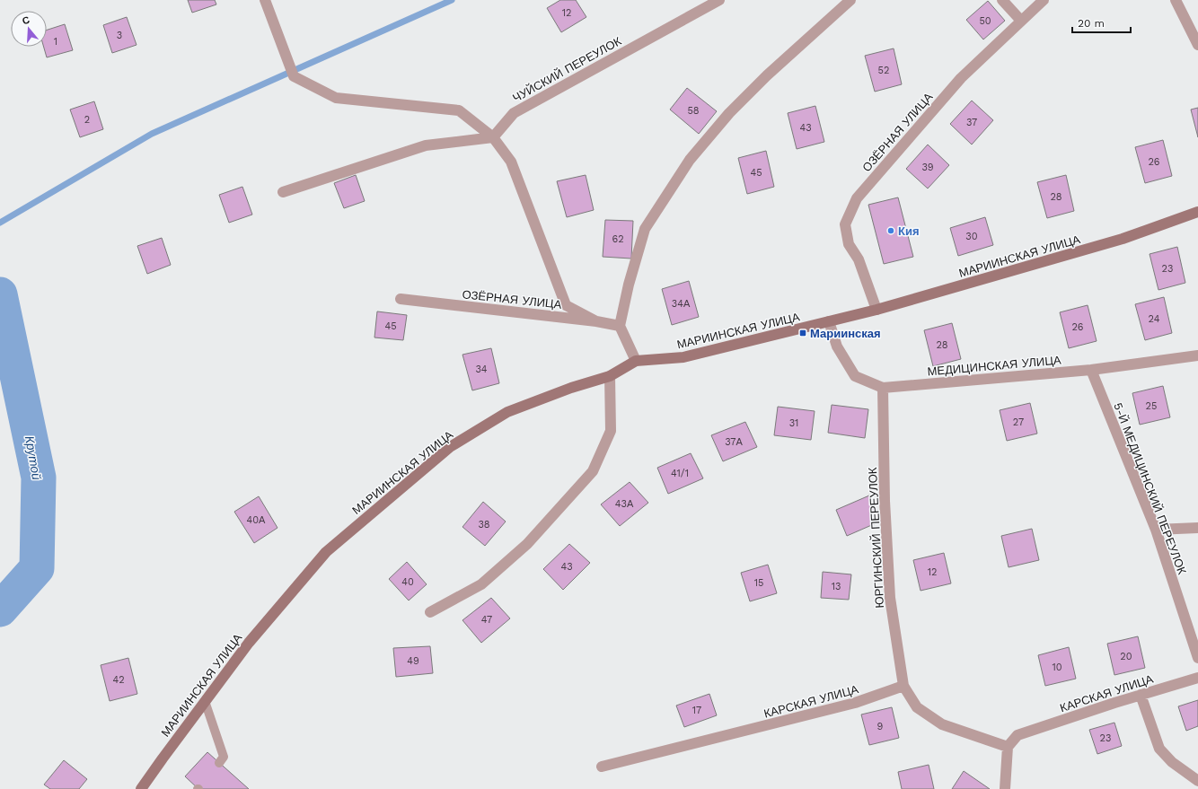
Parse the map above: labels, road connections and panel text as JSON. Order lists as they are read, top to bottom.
{
  "streets": {
    "main road": ["МАРИИНСКАЯ УЛИЦА"],
    "street": [
      "ЧУЙСКИЙ ПЕРЕУЛОК",
      "ОЗЁРНАЯ УЛИЦА",
      "МЕДИЦИНСКАЯ УЛИЦА",
      "5-Й МЕДИЦИНСКИЙ ПЕРЕУЛОК",
      "ЮРГИНСКИЙ ПЕРЕУЛОК",
      "КАРСКАЯ УЛИЦА"
    ]
  },
  "crossings": [
    ["ОЗЁРНАЯ УЛИЦА", "МАРИИНСКАЯ УЛИЦА"],
    ["МАРИИНСКАЯ УЛИЦА", "МЕДИЦИНСКАЯ УЛИЦА"],
    ["МЕДИЦИНСКАЯ УЛИЦА", "5-Й МЕДИЦИНСКИЙ ПЕРЕУЛОК"],
    ["МЕДИЦИНСКАЯ УЛИЦА", "ЮРГИНСКИЙ ПЕРЕУЛОК"],
    ["ЮРГИНСКИЙ ПЕРЕУЛОК", "КАРСКАЯ УЛИЦА"]
  ],
  "water": ["Крутой"],
  "places": {
    "other": ["Кия"],
    "transit": ["Мариинская"]
  },
  "house_numbers": [
    "12",
    "50",
    "3",
    "1",
    "52",
    "58",
    "2",
    "37",
    "43",
    "26",
    "39",
    "45",
    "28",
    "30",
    "62",
    "23",
    "34А",
    "24",
    "45",
    "26",
    "28",
    "34",
    "25",
    "27",
    "31",
    "37А",
    "41/1",
    "43А",
    "40А",
    "38",
    "43",
    "12",
    "40",
    "15",
    "13",
    "47",
    "20",
    "49",
    "10",
    "42",
    "17",
    "9",
    "23"
  ],
  "scale_bar": "20 m",
  "north": "top"
}
